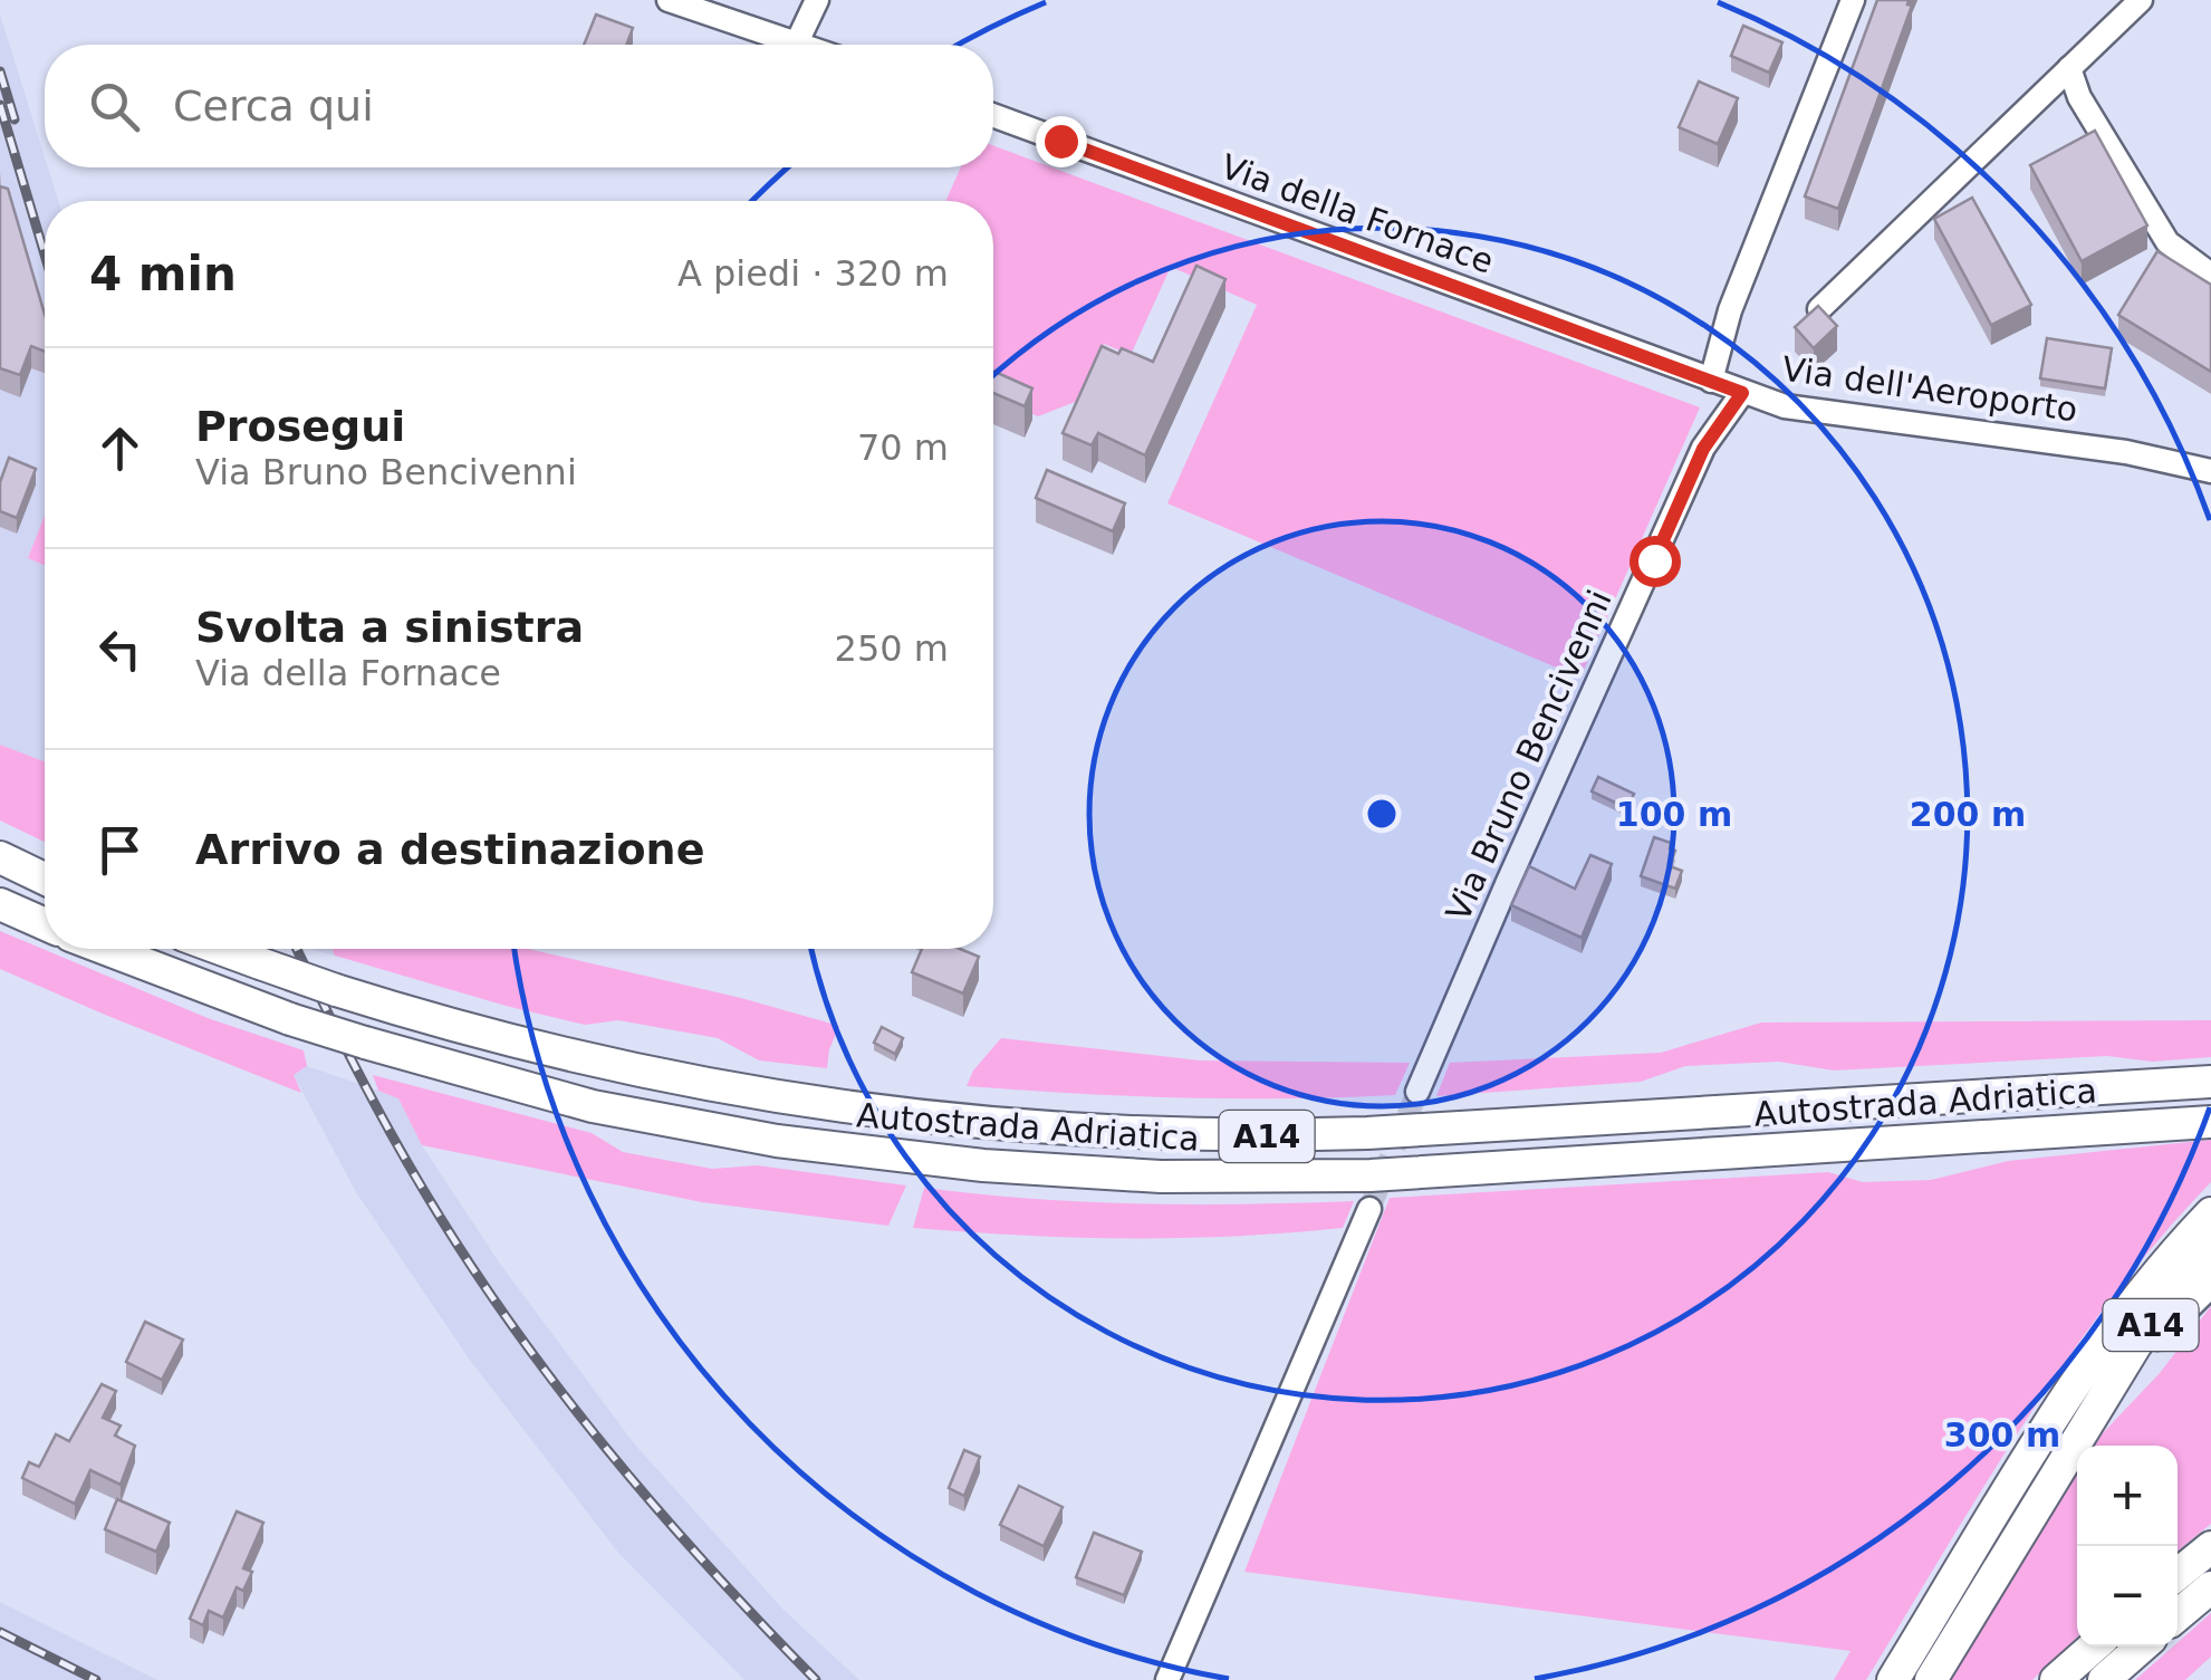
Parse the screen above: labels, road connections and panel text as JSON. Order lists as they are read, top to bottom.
{
  "streets": {
    "highway": ["Autostrada Adriatica", "A14"],
    "street": ["Via della Fornace", "Via dell'Aeroporto", "Via Bruno Bencivenni"]
  },
  "crossings": [
    ["Via della Fornace", "Via dell'Aeroporto"],
    ["Via dell'Aeroporto", "Via Bruno Bencivenni"]
  ],
  "page": {
    "search": "Cerca qui",
    "heading": ["4 min", "A piedi · 320 m"],
    "list": [
      ["Prosegui", "Via Bruno Bencivenni", "70 m"],
      ["Svolta a sinistra", "Via della Fornace", "250 m"],
      "Arrivo a destinazione"
    ],
    "map_buttons": ["+", "−"]
  },
  "rings": ["100 m", "200 m", "300 m"]
}
